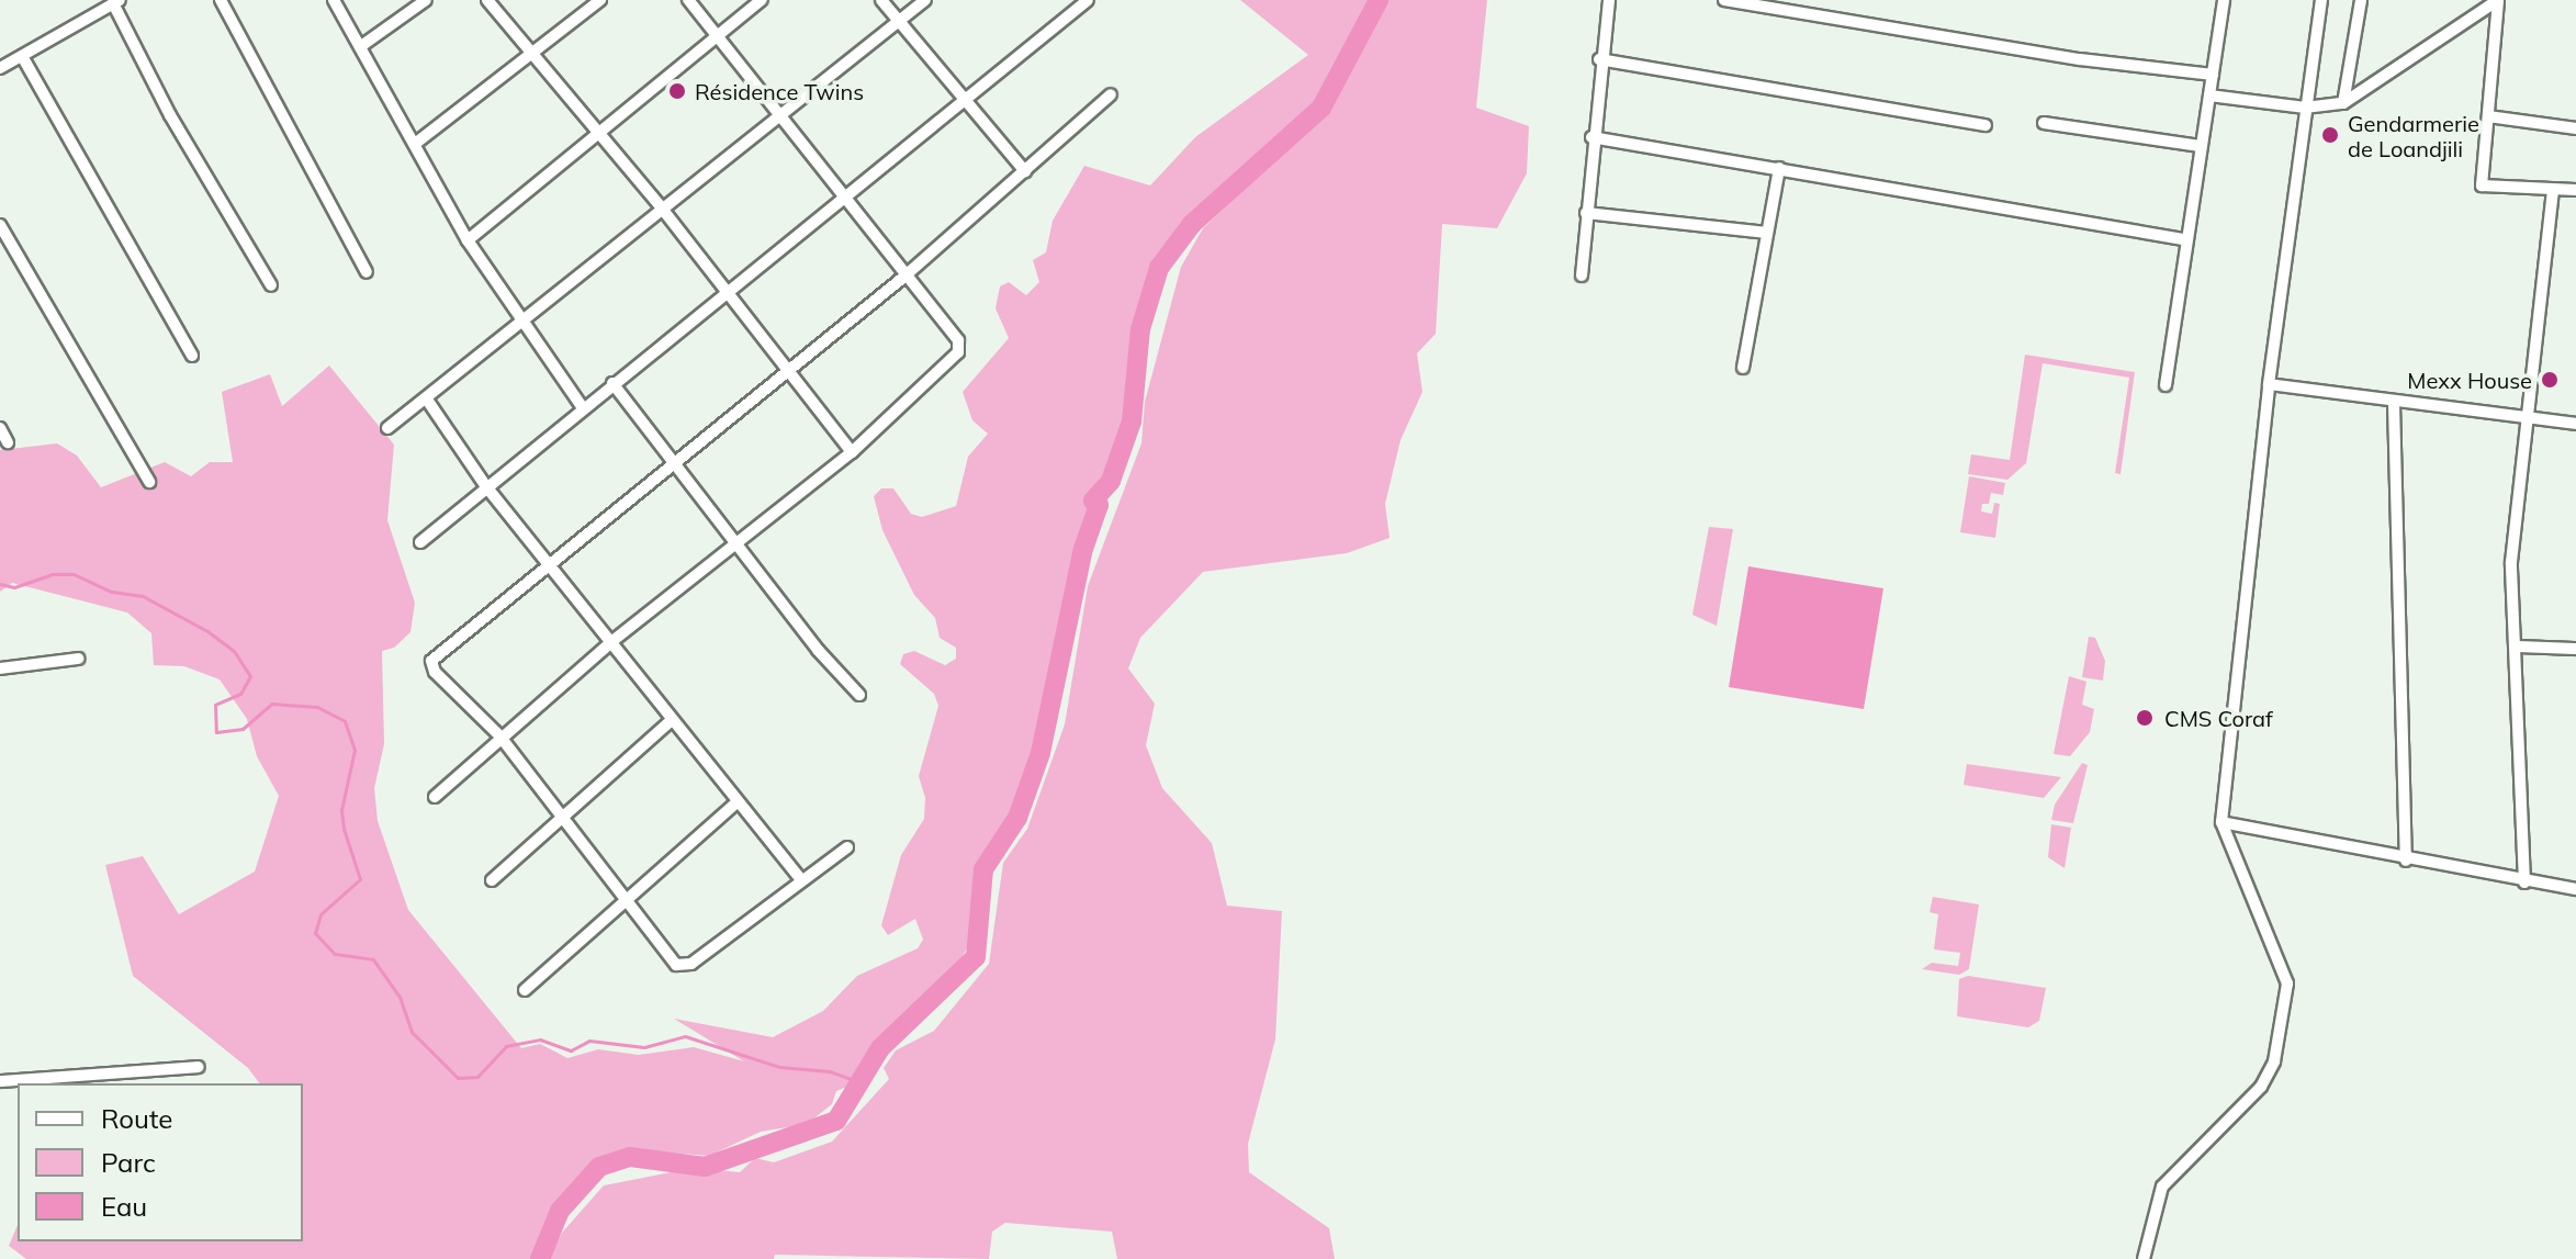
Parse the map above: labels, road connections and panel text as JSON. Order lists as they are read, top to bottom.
{
  "places": [
    "Résidence Twins",
    "Gendarmerie de Loandjili",
    "Mexx House",
    "CMS Coraf"
  ],
  "legend": ["Route", "Parc", "Eau"]
}
